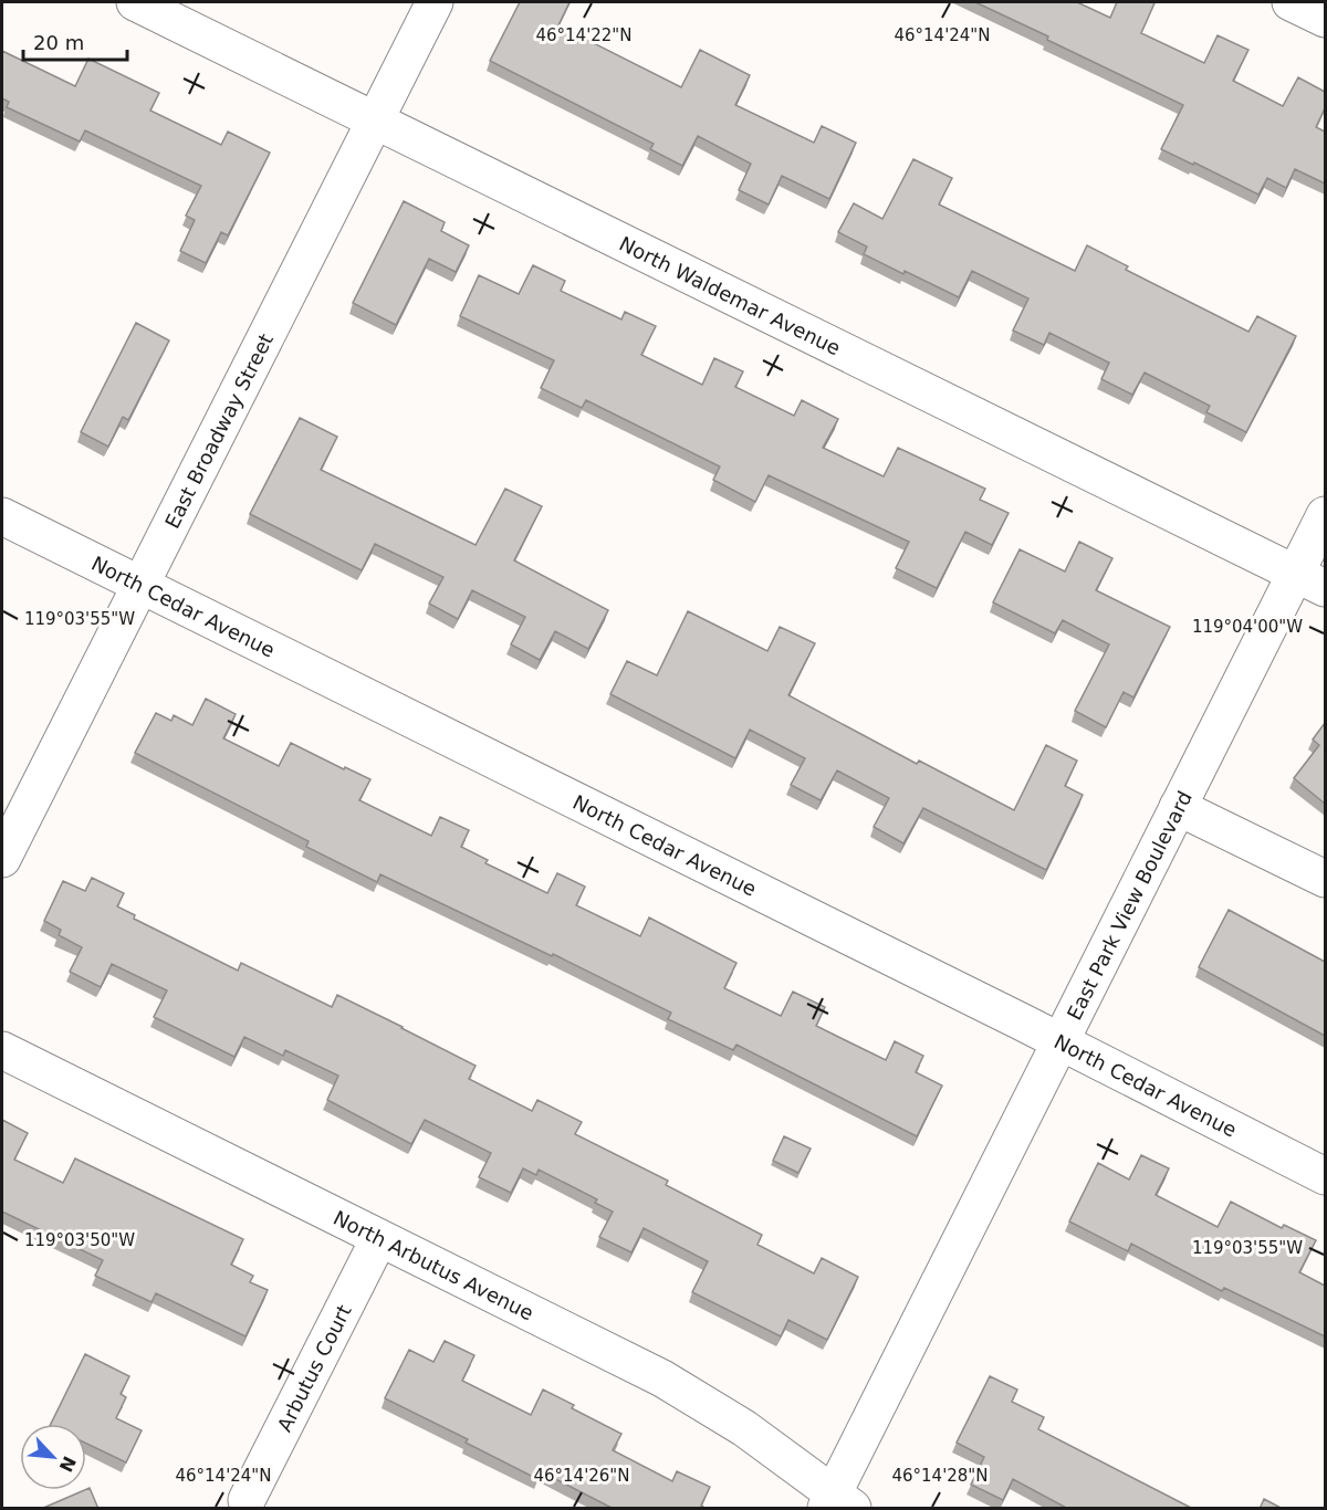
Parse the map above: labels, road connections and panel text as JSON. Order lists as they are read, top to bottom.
{
  "streets": {
    "street": [
      "North Waldemar Avenue",
      "East Broadway Street",
      "North Cedar Avenue",
      "East Park View Boulevard",
      "North Arbutus Avenue",
      "Arbutus Court"
    ]
  },
  "crossings": [
    ["North Waldemar Avenue", "East Broadway Street"],
    ["North Waldemar Avenue", "East Park View Boulevard"],
    ["East Broadway Street", "North Cedar Avenue"],
    ["North Cedar Avenue", "East Park View Boulevard"],
    ["East Park View Boulevard", "North Arbutus Avenue"],
    ["North Arbutus Avenue", "Arbutus Court"]
  ],
  "scale_bar": "20 m",
  "north": "bottom right",
  "coordinates": [
    "46°14'22\"N",
    "46°14'24\"N",
    "119°03'55\"W",
    "119°04'00\"W",
    "119°03'50\"W",
    "46°14'26\"N",
    "46°14'28\"N"
  ]
}
